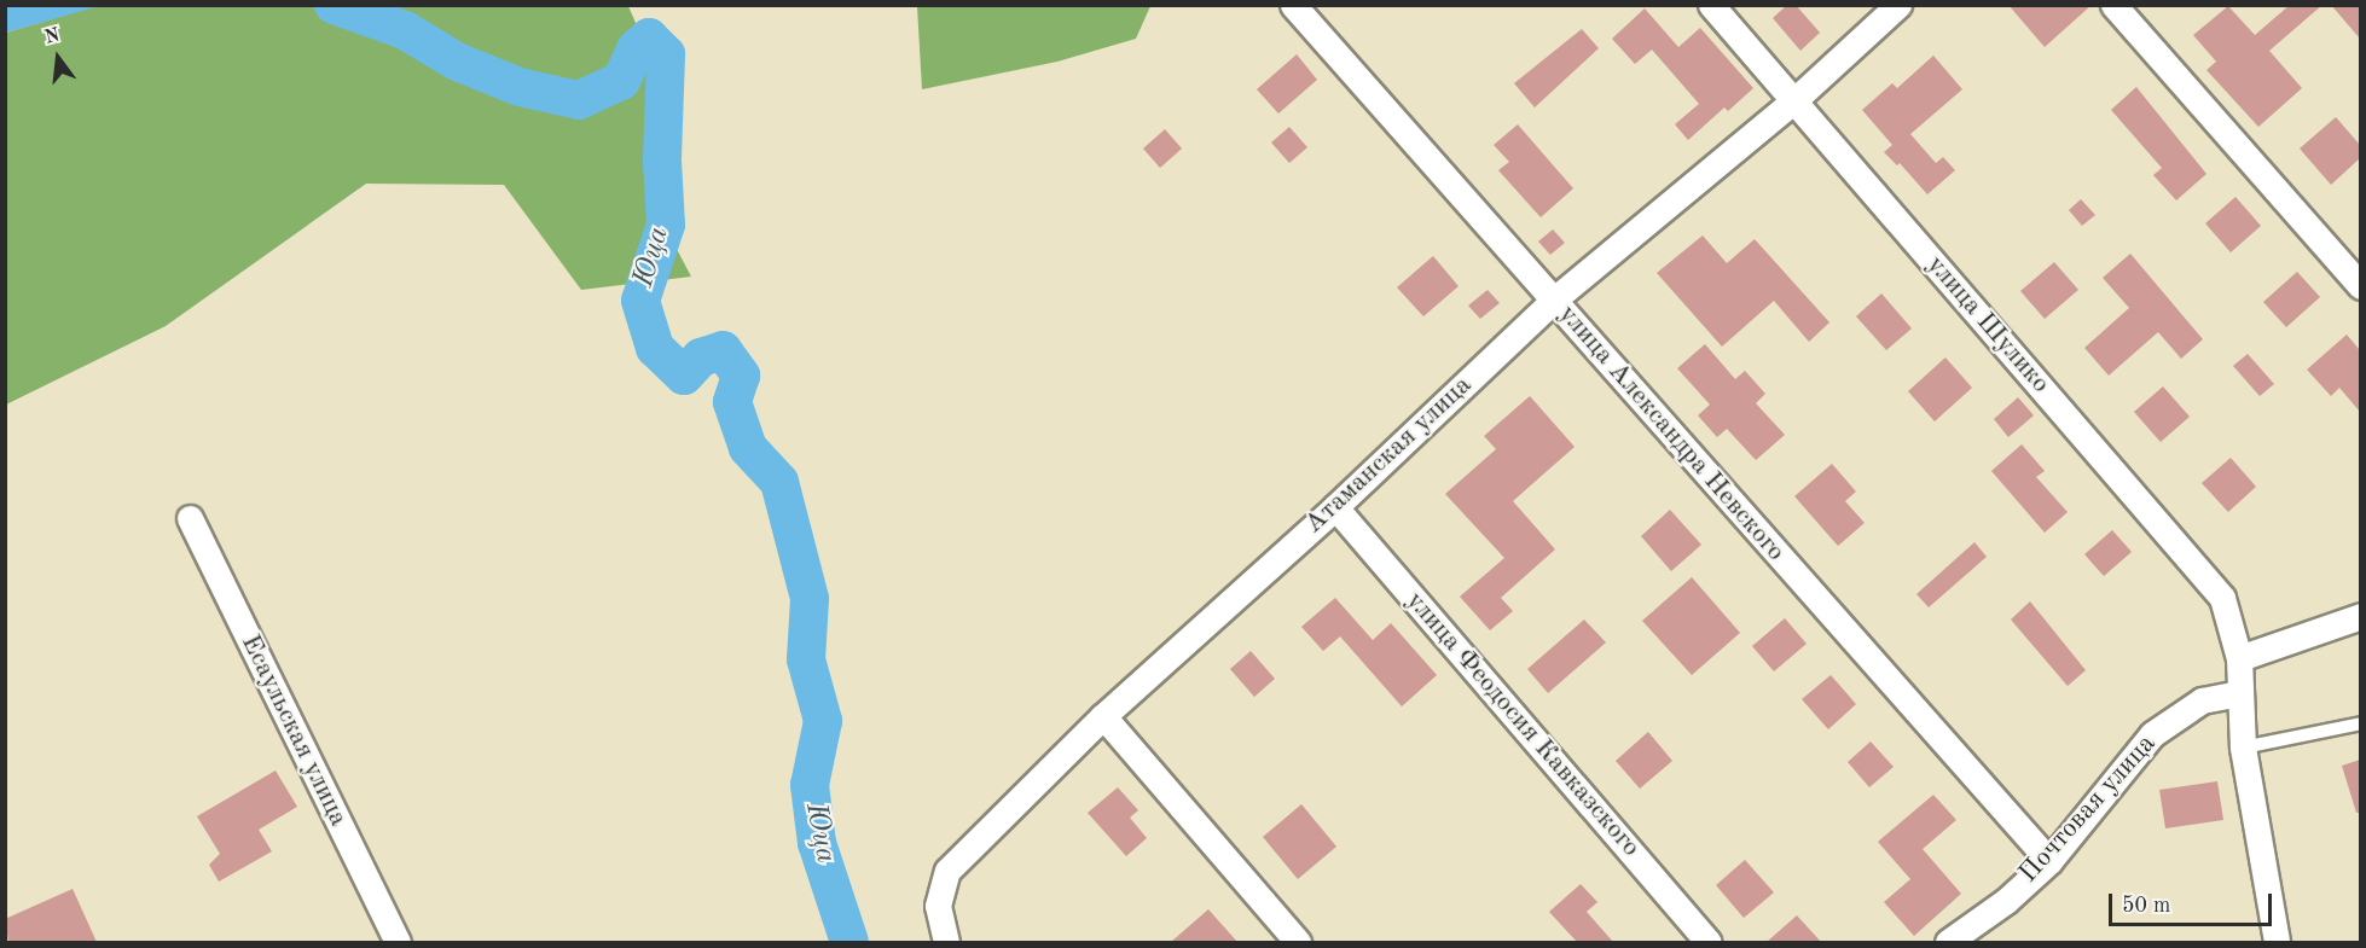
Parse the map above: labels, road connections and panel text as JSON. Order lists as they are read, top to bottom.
{
  "streets": {
    "street": [
      "улица Шулико",
      "улица Александра Невского",
      "Атаманская улица",
      "улица Феодосия Кавказского",
      "Есаульская улица",
      "Почтовая улица"
    ]
  },
  "crossings": [
    ["улица Шулико", "Атаманская улица"],
    ["улица Шулико", "Почтовая улица"],
    ["улица Александра Невского", "Атаманская улица"],
    ["улица Александра Невского", "Почтовая улица"],
    ["Атаманская улица", "улица Феодосия Кавказского"]
  ],
  "water": ["Юца"],
  "scale_bar": "50 m",
  "north": "top"
}
